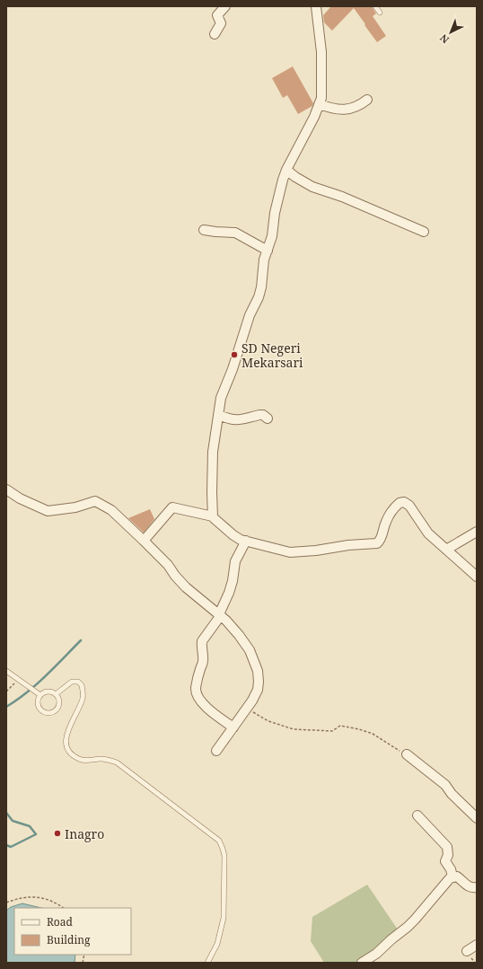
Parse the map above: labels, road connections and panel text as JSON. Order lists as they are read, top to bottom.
{
  "places": ["SD Negeri Mekarsari", "Inagro"],
  "legend": ["Road", "Building"],
  "north": "bottom left"
}
